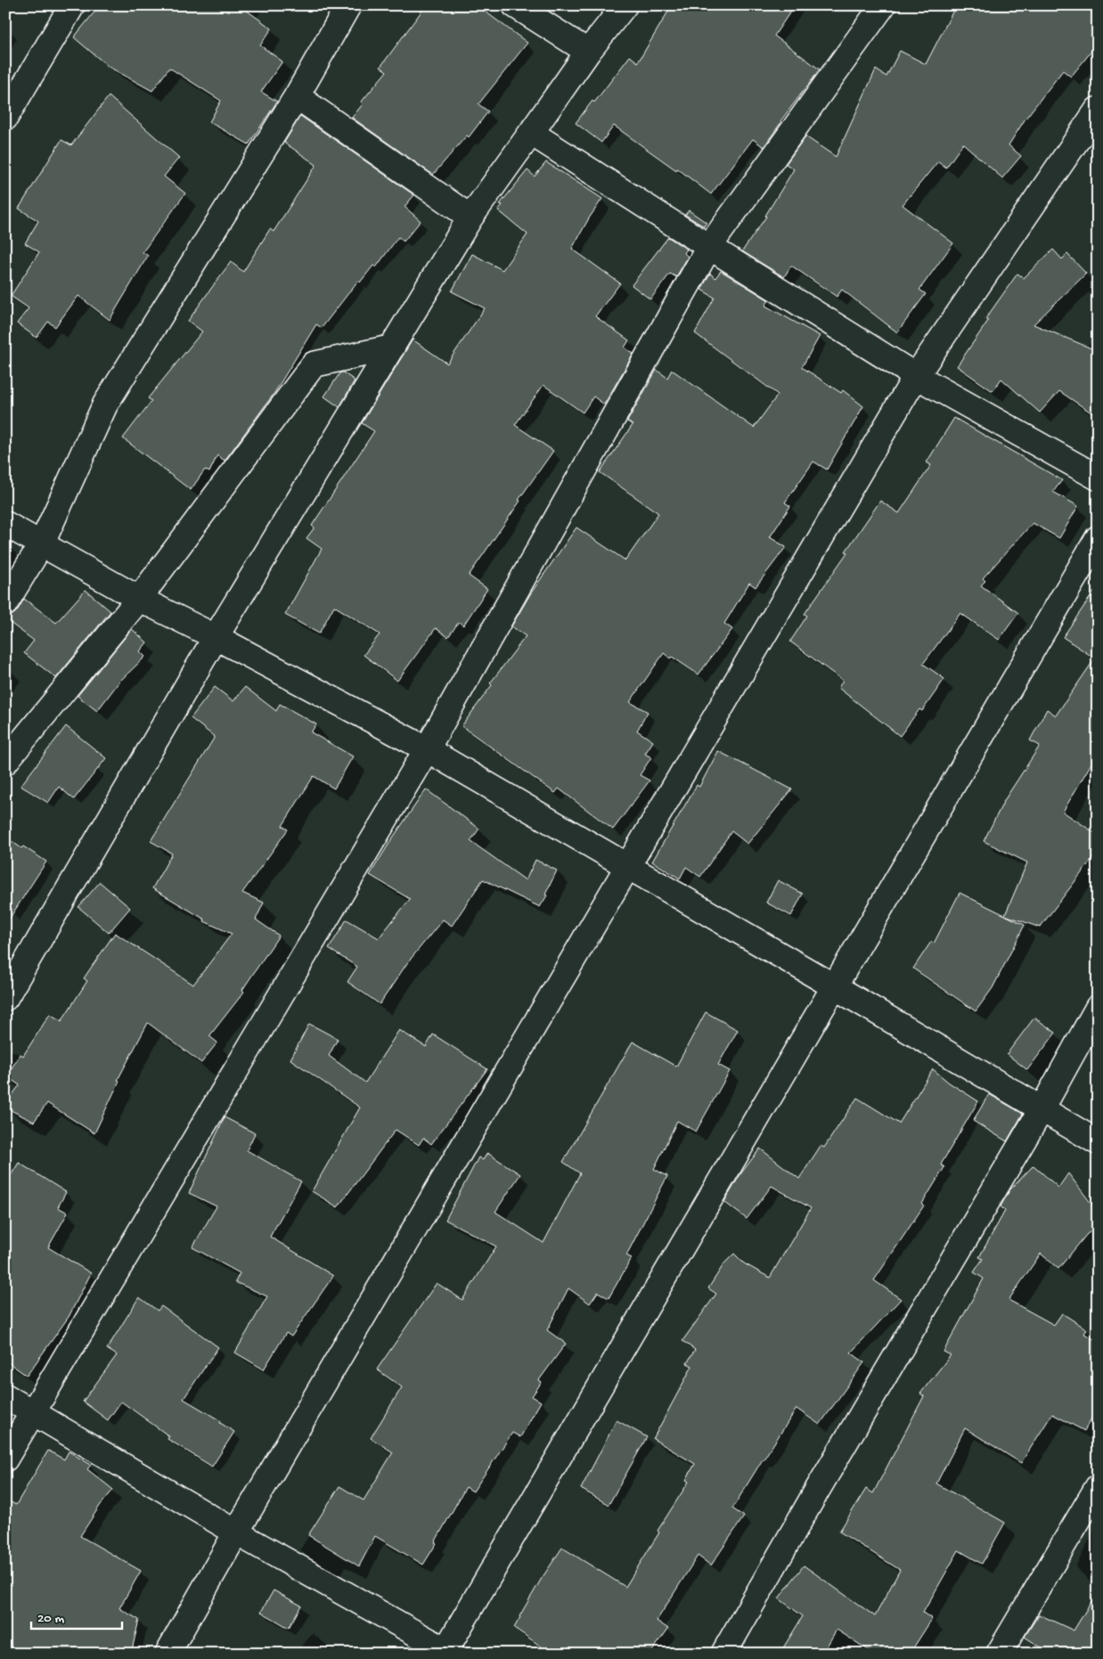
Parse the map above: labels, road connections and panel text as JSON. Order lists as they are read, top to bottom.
{
  "scale_bar": "20 m"
}
